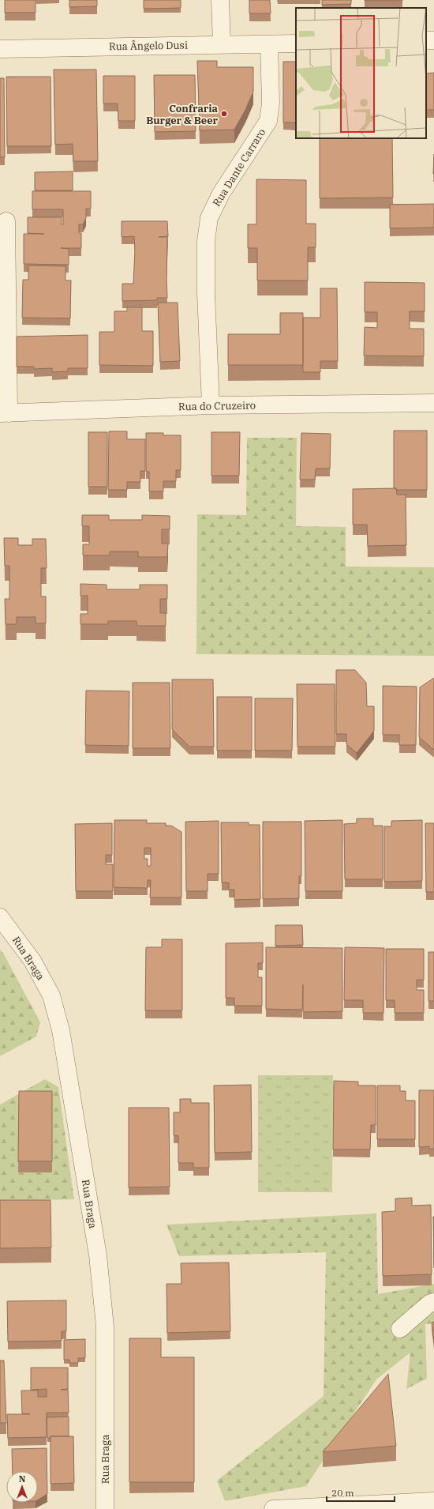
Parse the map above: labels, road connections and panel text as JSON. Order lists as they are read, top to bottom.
{
  "streets": {
    "street": [
      "Rua Ângelo Dusi",
      "Rua Dante Carraro",
      "Rua do Cruzeiro",
      "Rua Braga"
    ]
  },
  "crossings": [
    ["Rua Ângelo Dusi", "Rua Dante Carraro"],
    ["Rua Dante Carraro", "Rua do Cruzeiro"]
  ],
  "places": ["Confraria Burger & Beer"],
  "scale_bar": "20 m",
  "north": "top"
}
